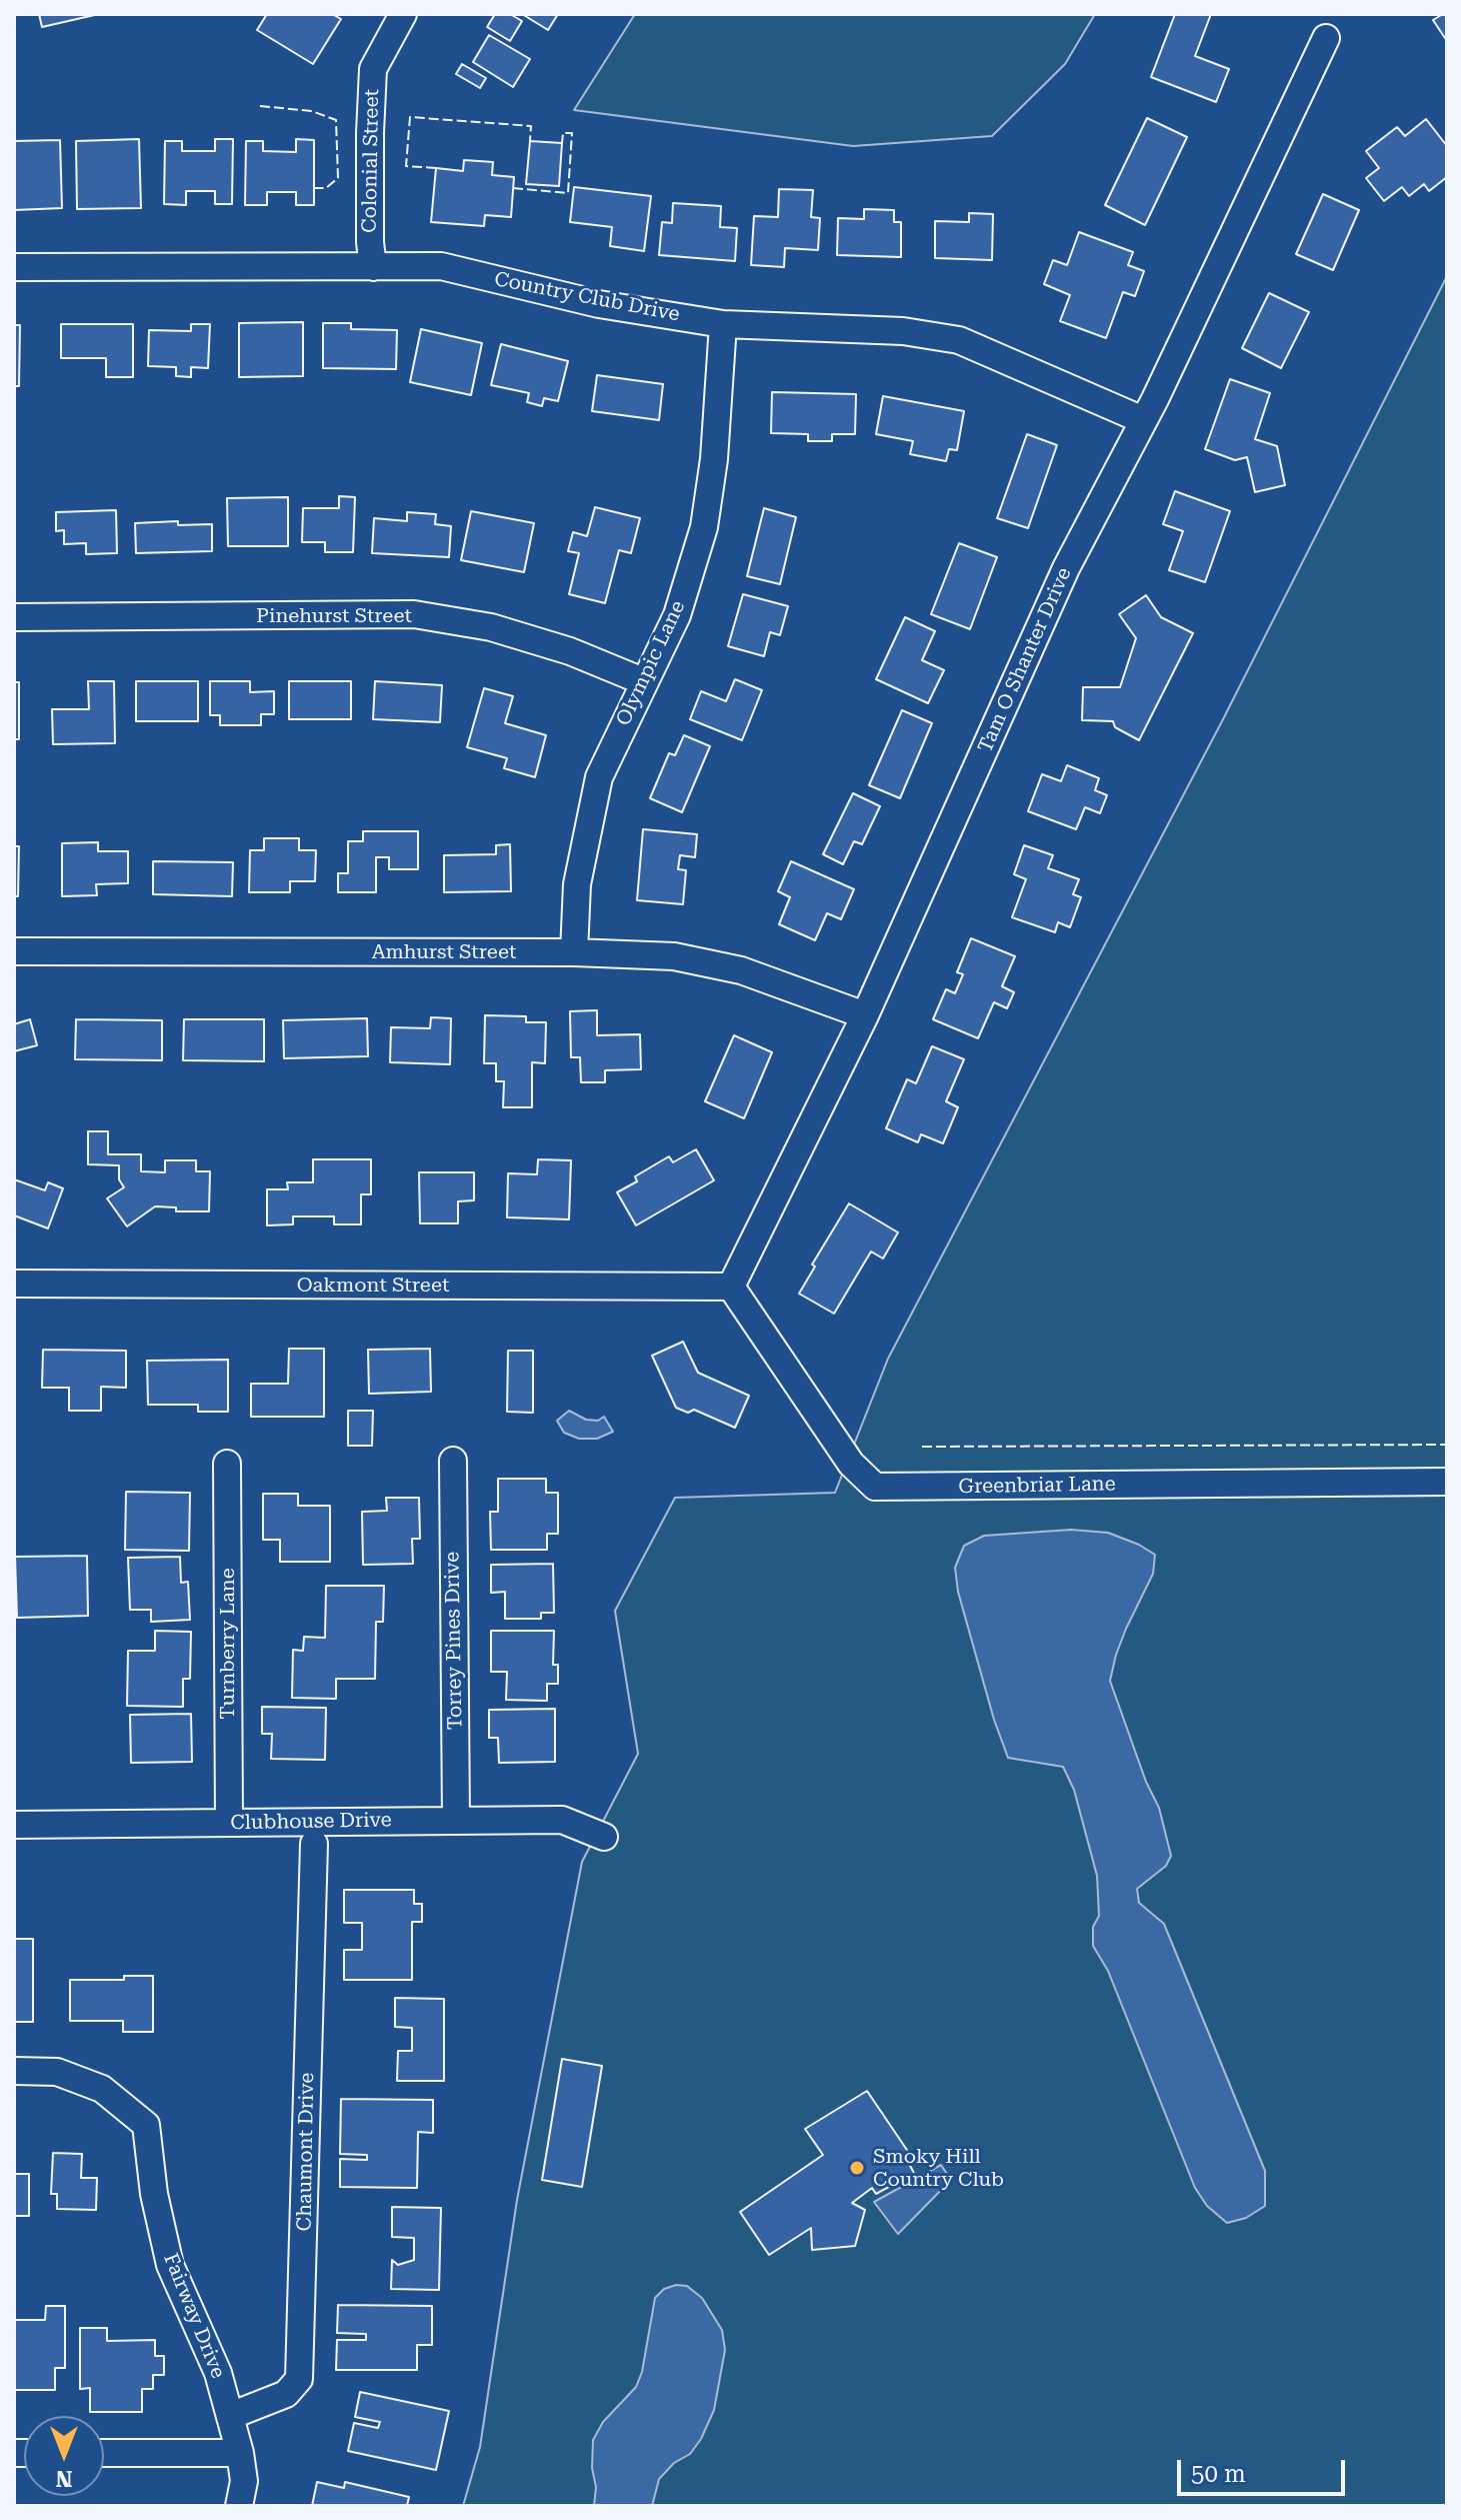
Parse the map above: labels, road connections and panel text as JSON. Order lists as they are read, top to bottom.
{
  "streets": {
    "street": [
      "Colonial Street",
      "Country Club Drive",
      "Pinehurst Street",
      "Tam O Shanter Drive",
      "Olympic Lane",
      "Amhurst Street",
      "Oakmont Street",
      "Greenbriar Lane",
      "Torrey Pines Drive",
      "Turnberry Lane",
      "Clubhouse Drive",
      "Chaumont Drive",
      "Fairway Drive"
    ]
  },
  "crossings": [
    ["Colonial Street", "Country Club Drive"],
    ["Country Club Drive", "Tam O Shanter Drive"],
    ["Country Club Drive", "Olympic Lane"],
    ["Pinehurst Street", "Olympic Lane"],
    ["Tam O Shanter Drive", "Amhurst Street"],
    ["Tam O Shanter Drive", "Oakmont Street"],
    ["Tam O Shanter Drive", "Greenbriar Lane"],
    ["Olympic Lane", "Amhurst Street"],
    ["Oakmont Street", "Greenbriar Lane"],
    ["Torrey Pines Drive", "Clubhouse Drive"],
    ["Turnberry Lane", "Clubhouse Drive"],
    ["Chaumont Drive", "Fairway Drive"]
  ],
  "places": ["Smoky Hill Country Club"],
  "scale_bar": "50 m",
  "north": "bottom"
}
